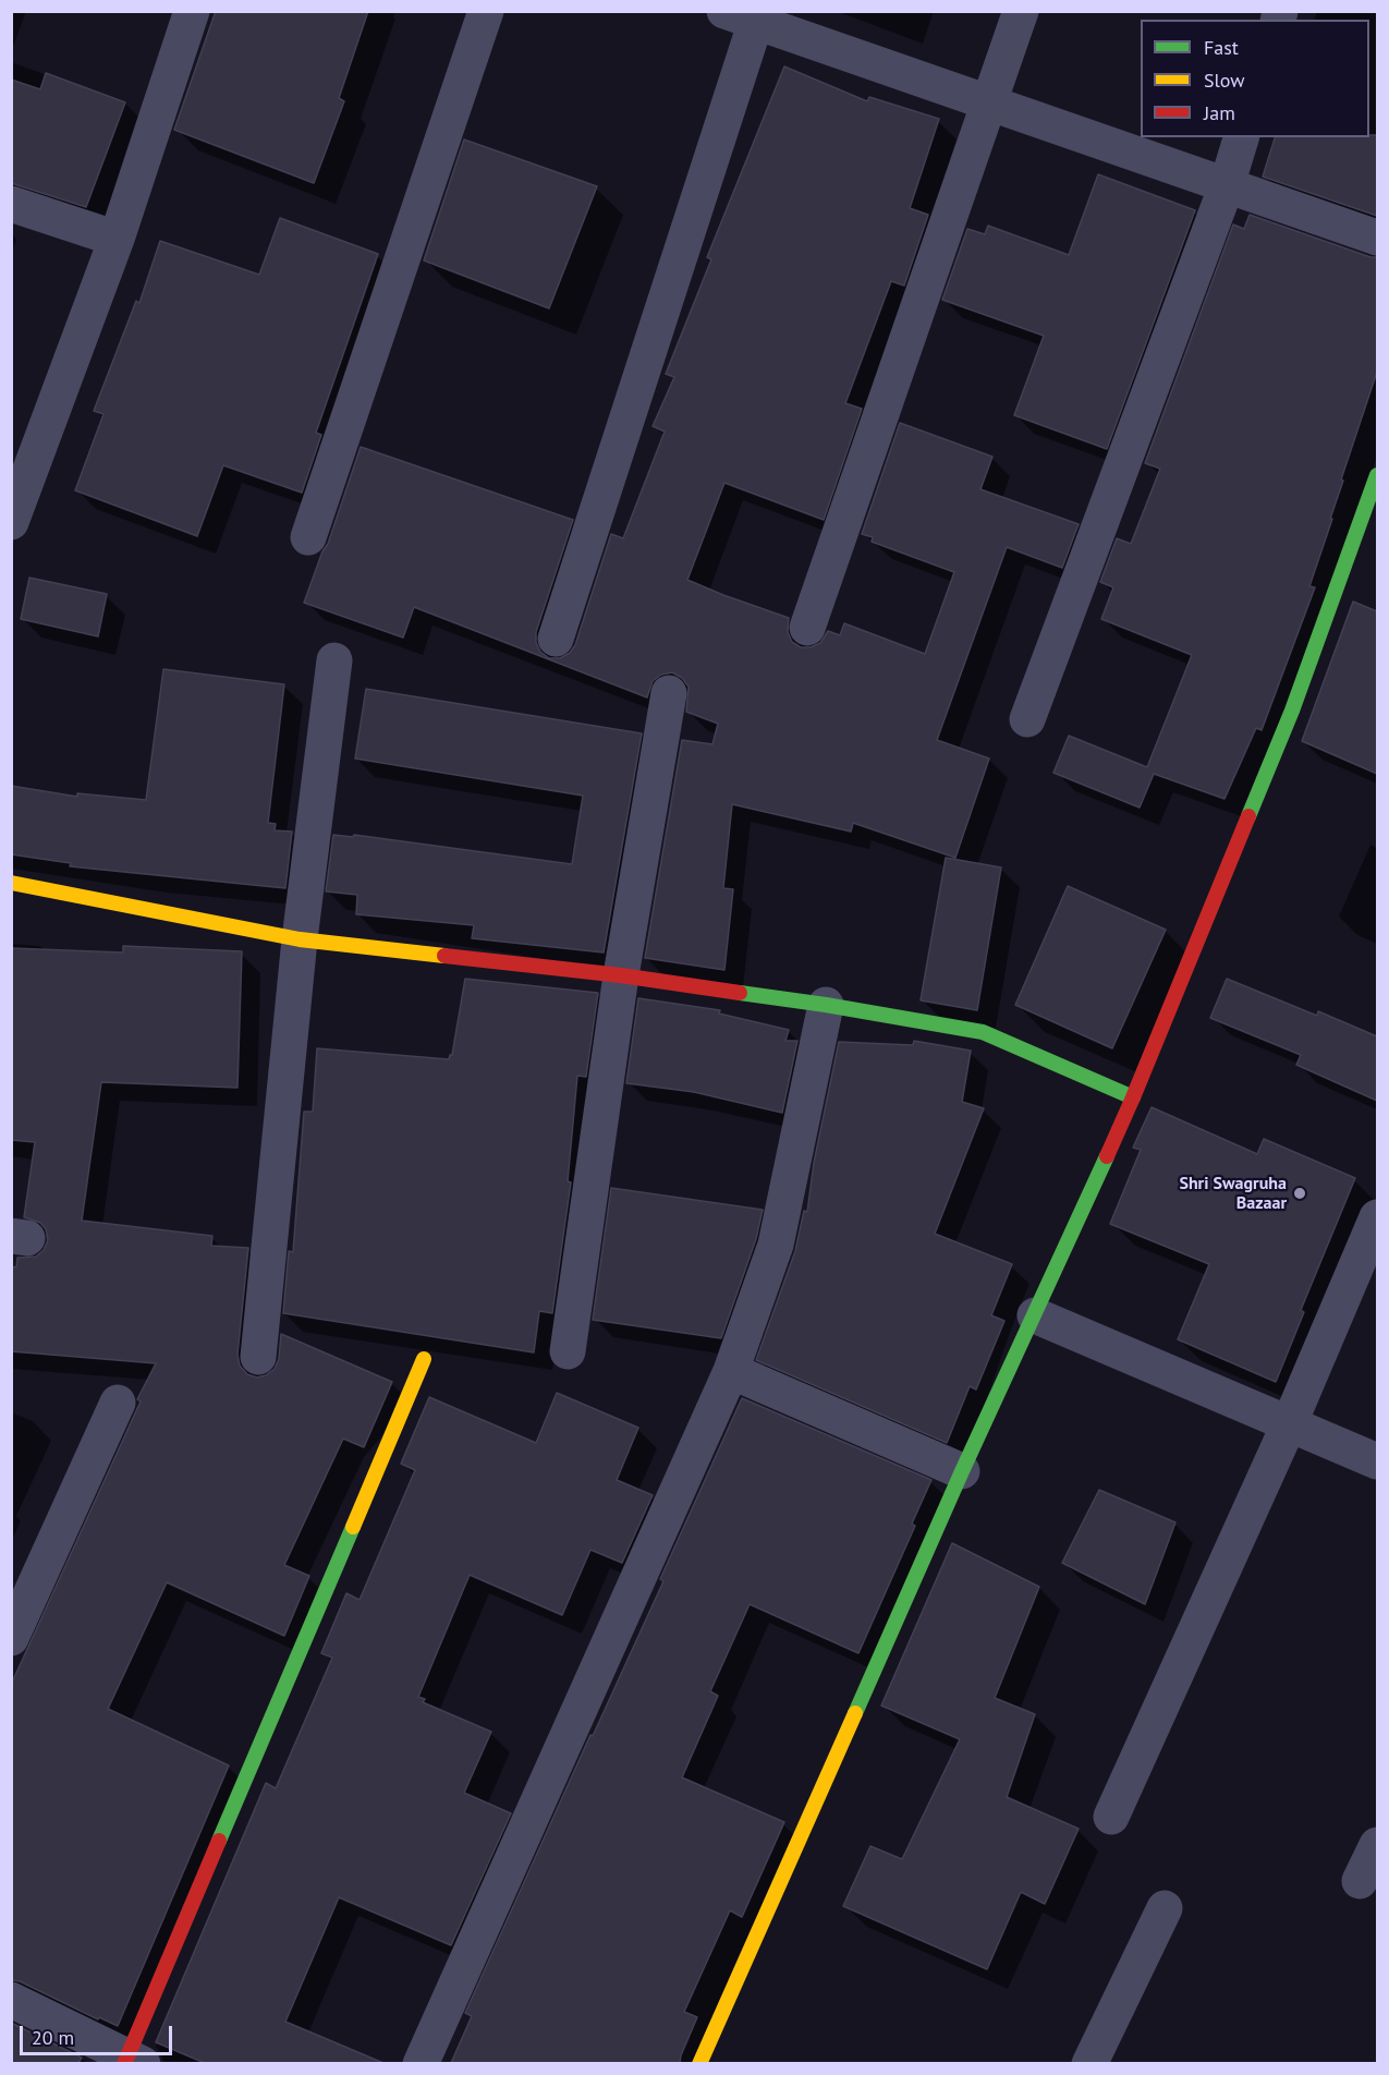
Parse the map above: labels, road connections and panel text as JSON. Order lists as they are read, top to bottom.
{
  "places": ["Shri Swagruha Bazaar"],
  "legend": ["Fast", "Slow", "Jam"],
  "scale_bar": "20 m"
}
